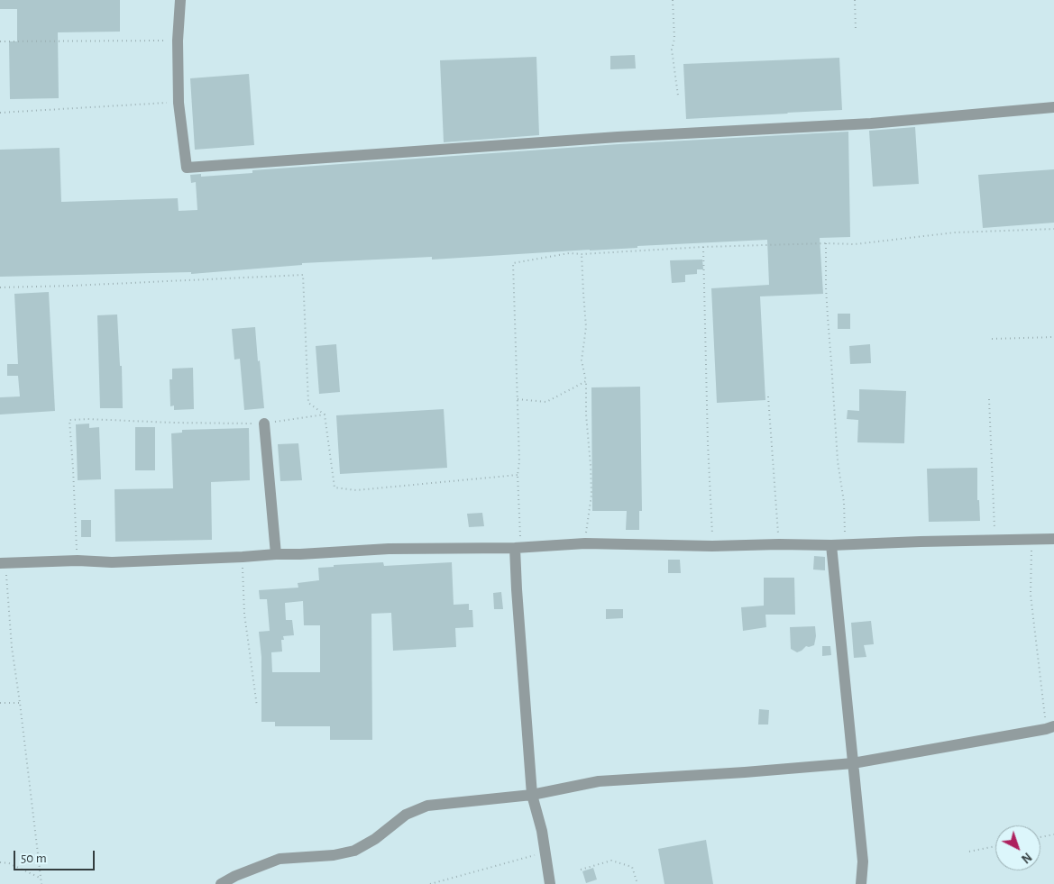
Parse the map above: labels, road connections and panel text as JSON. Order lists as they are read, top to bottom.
{
  "scale_bar": "50 m",
  "north": "bottom right"
}
